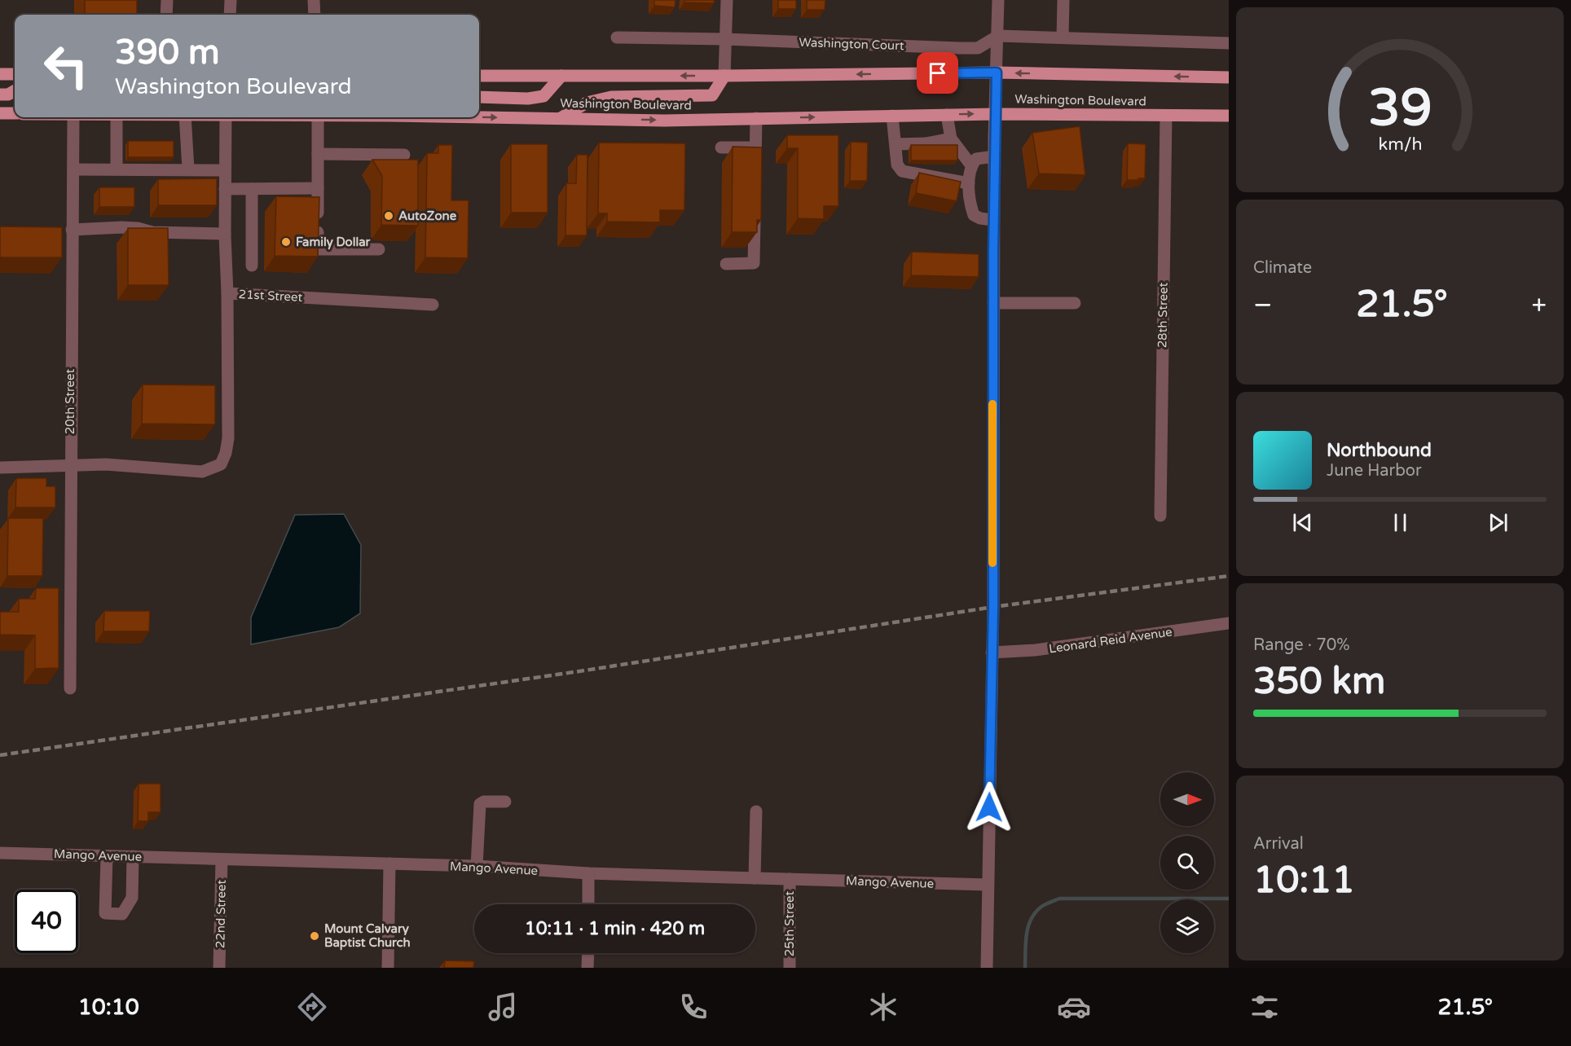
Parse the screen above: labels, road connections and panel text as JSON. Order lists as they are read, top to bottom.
{
  "streets": {
    "main road": ["Washington Boulevard"],
    "street": [
      "Washington Court",
      "21st Street",
      "28th Street",
      "20th Street",
      "Leonard Reid Avenue",
      "Mango Avenue",
      "22nd Street",
      "25th Street"
    ]
  },
  "crossings": [
    ["Washington Boulevard", "28th Street"],
    ["Mango Avenue", "22nd Street"],
    ["Mango Avenue", "25th Street"]
  ],
  "places": ["AutoZone", "Family Dollar", "Mount Calvary Baptist Church"],
  "north": "right",
  "page": {
    "turn": ["390 m", "Washington Boulevard"],
    "tile": [
      "Climate",
      ["Range · 70%", "350 km"],
      ["Arrival", "10:11"]
    ],
    "heat": ["−", "21.5°", "+"],
    "song": ["Northbound", "June Harbor"],
    "limit": "40",
    "trip": "10:11 · 1 min · 420 m",
    "tabs": ["10:10", "21.5°"],
    "gauge": ["39", "km/h"]
  }
}
